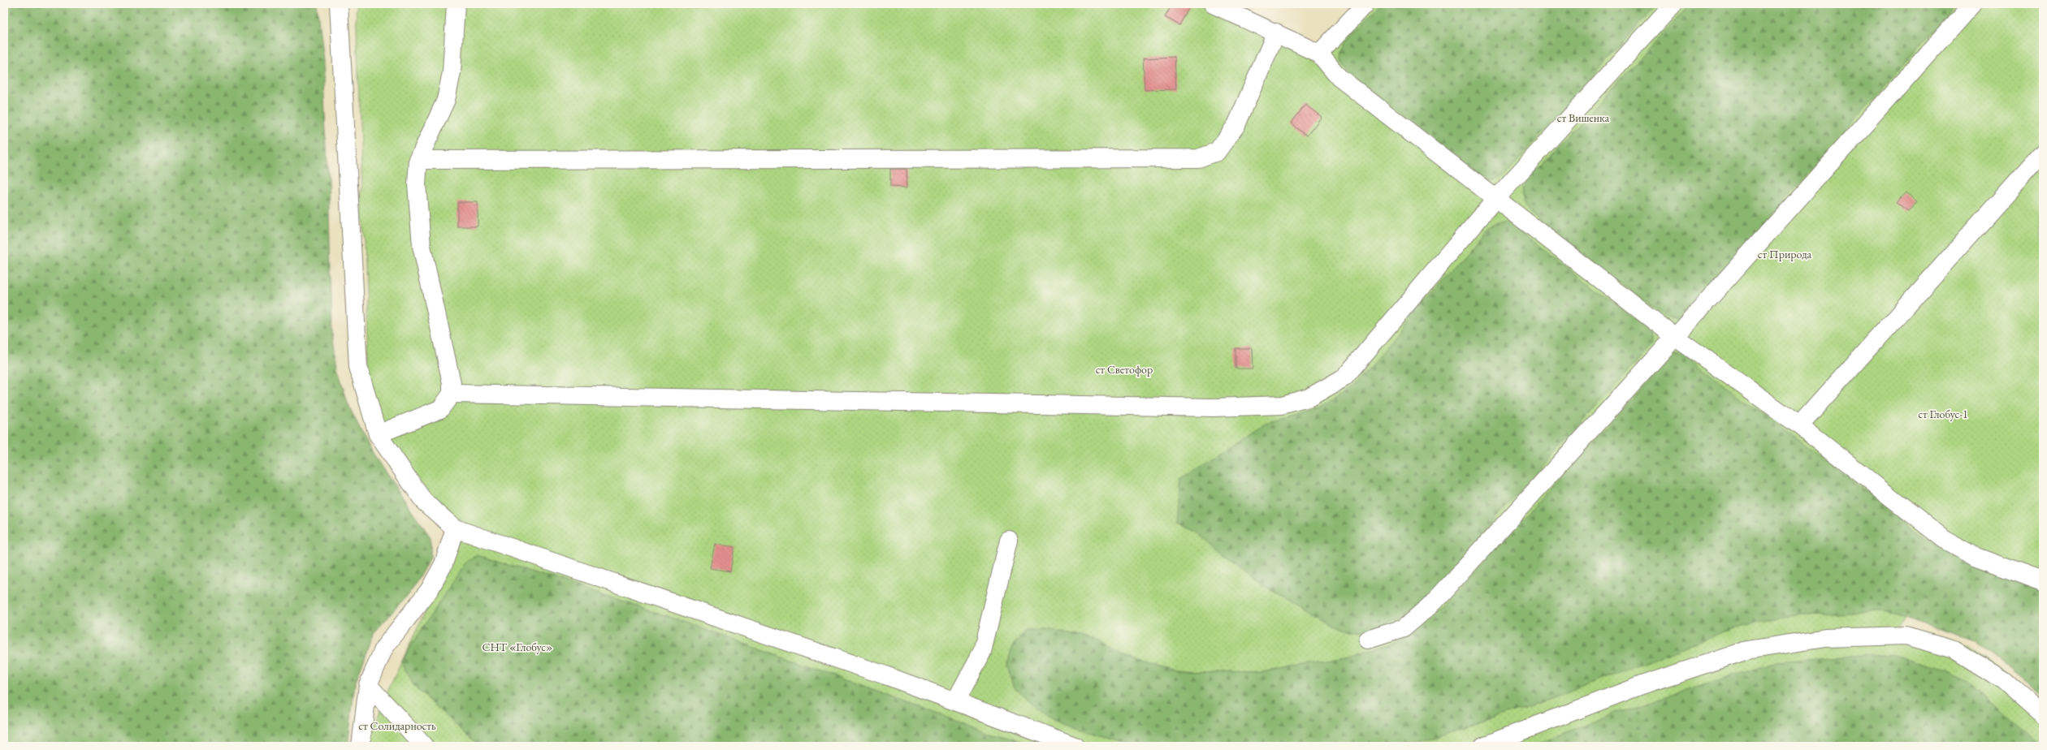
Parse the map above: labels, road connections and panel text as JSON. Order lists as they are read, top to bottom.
{
  "parks": [
    "ст Вишенка",
    "ст Природа",
    "ст Светофор",
    "ст Глобус-1",
    "СНТ «Глобус»",
    "ст Солидарность"
  ]
}
